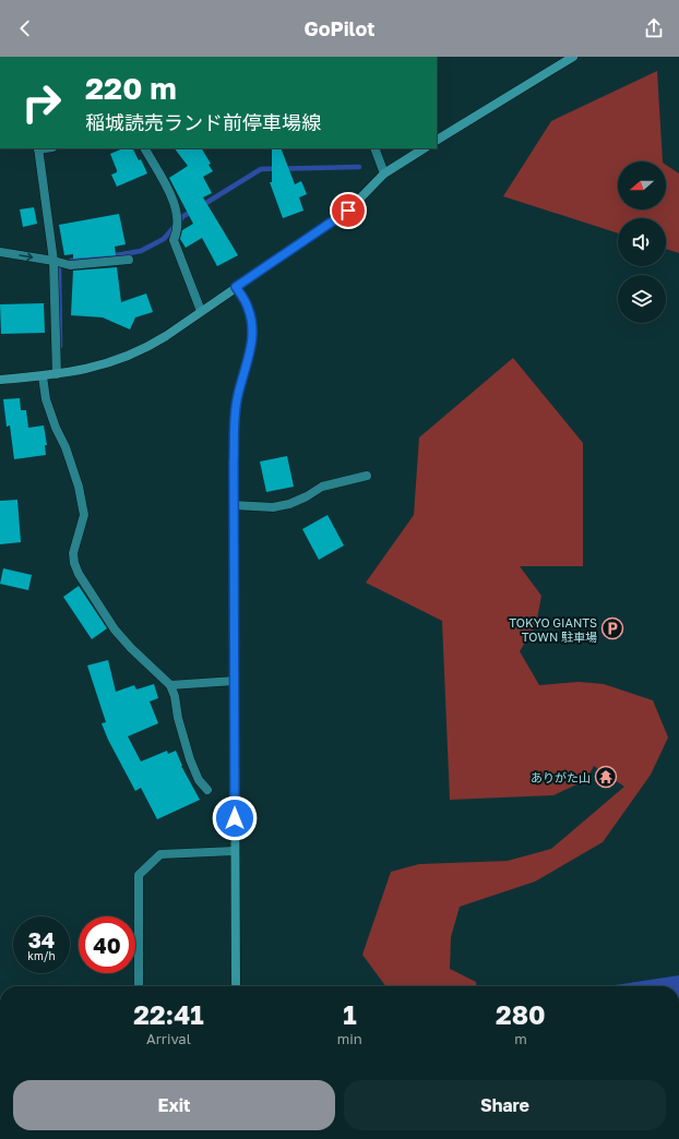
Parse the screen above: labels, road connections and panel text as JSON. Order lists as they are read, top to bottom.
{
  "places": {
    "parking": ["TOKYO GIANTS TOWN 駐車場"],
    "temple": ["ありがた山"]
  },
  "north": "left",
  "page": {
    "header": "GoPilot",
    "turn": ["220 m", "稲城読売ランド前停車場線"],
    "speed": "34 km/h",
    "limit": "40",
    "eta": [
      "22:41",
      "Arrival",
      "1",
      "min",
      "280",
      "m"
    ],
    "buttons": ["Exit", "Share"]
  }
}
